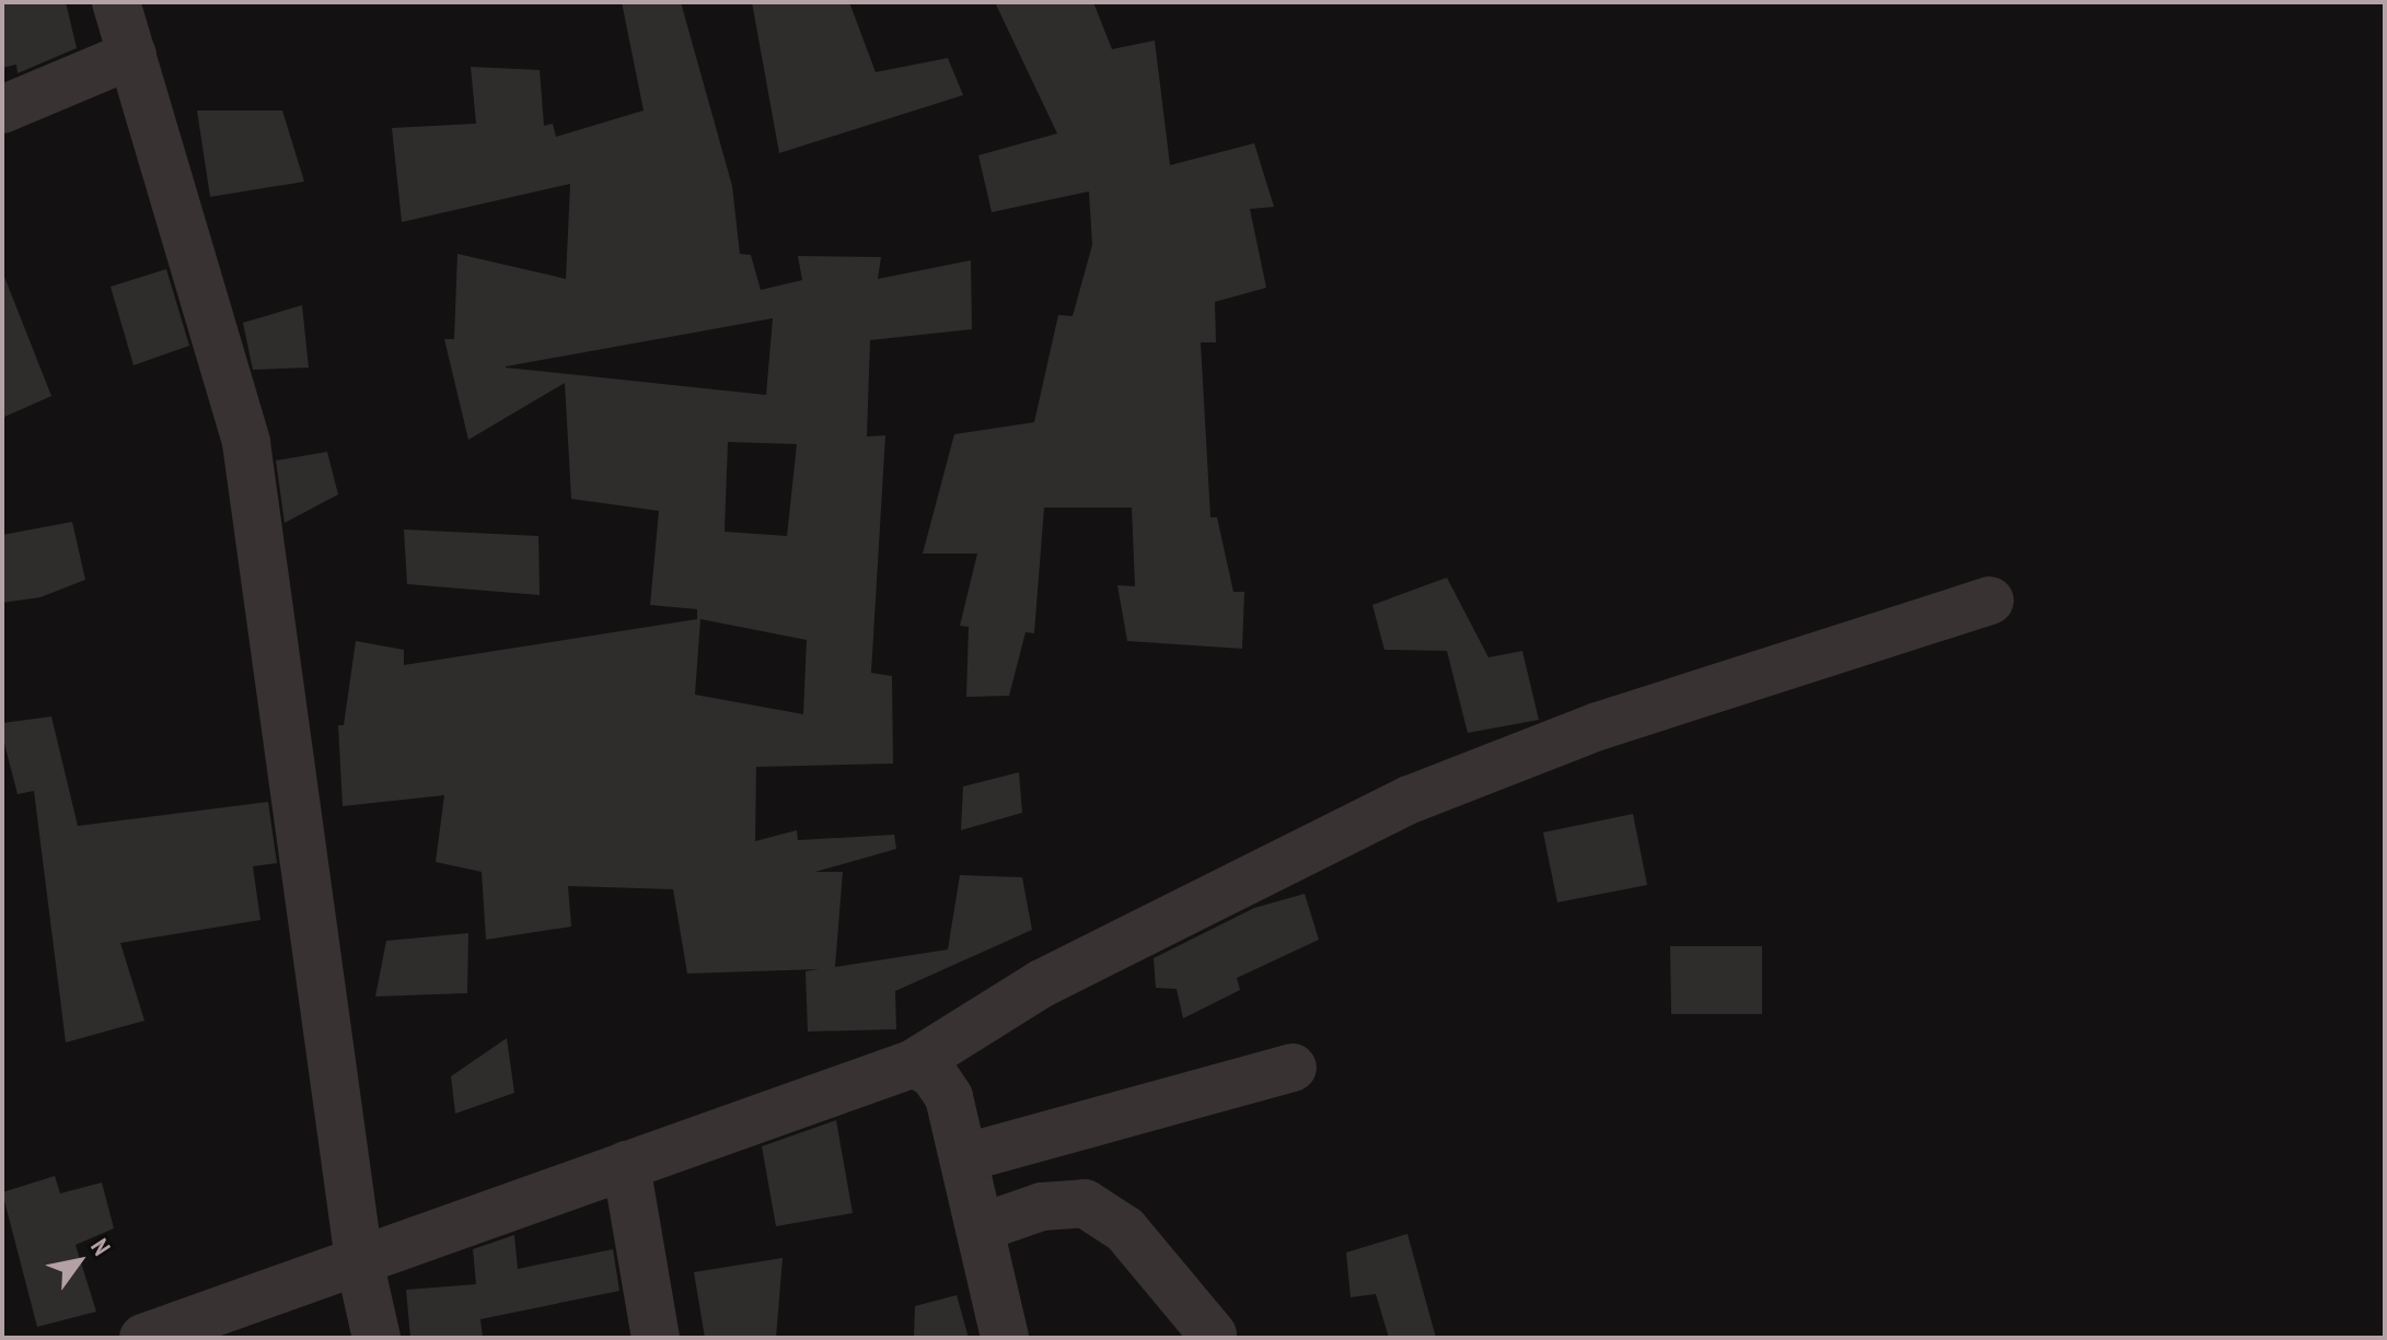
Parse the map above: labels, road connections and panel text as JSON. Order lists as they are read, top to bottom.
{
  "north": "top right"
}
